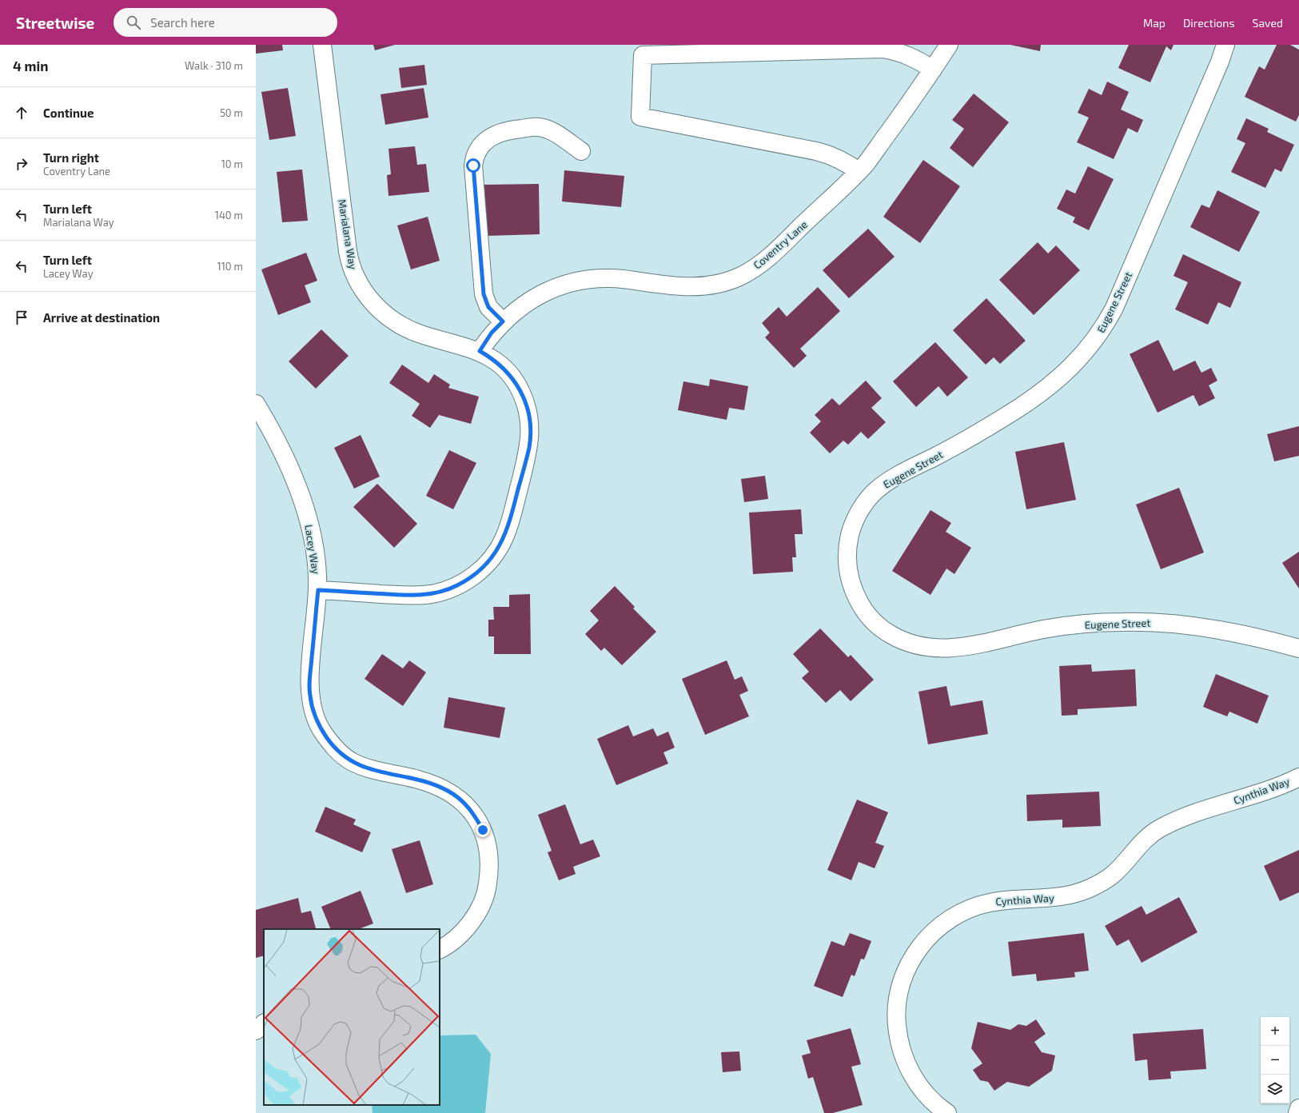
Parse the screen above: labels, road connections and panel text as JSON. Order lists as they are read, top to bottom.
{
  "streets": {
    "street": [
      "Marialana Way",
      "Coventry Lane",
      "Eugene Street",
      "Lacey Way",
      "Cynthia Way"
    ]
  },
  "crossings": [
    ["Marialana Way", "Coventry Lane"],
    ["Marialana Way", "Lacey Way"]
  ],
  "page": {
    "header": "Streetwise",
    "search": "Search here",
    "nav": ["Map", "Directions", "Saved"],
    "heading": ["4 min", "Walk · 310 m"],
    "list": [
      ["Continue", "50 m"],
      ["Turn right", "Coventry Lane", "10 m"],
      ["Turn left", "Marialana Way", "140 m"],
      ["Turn left", "Lacey Way", "110 m"],
      "Arrive at destination"
    ],
    "map_buttons": ["+", "−"]
  }
}
